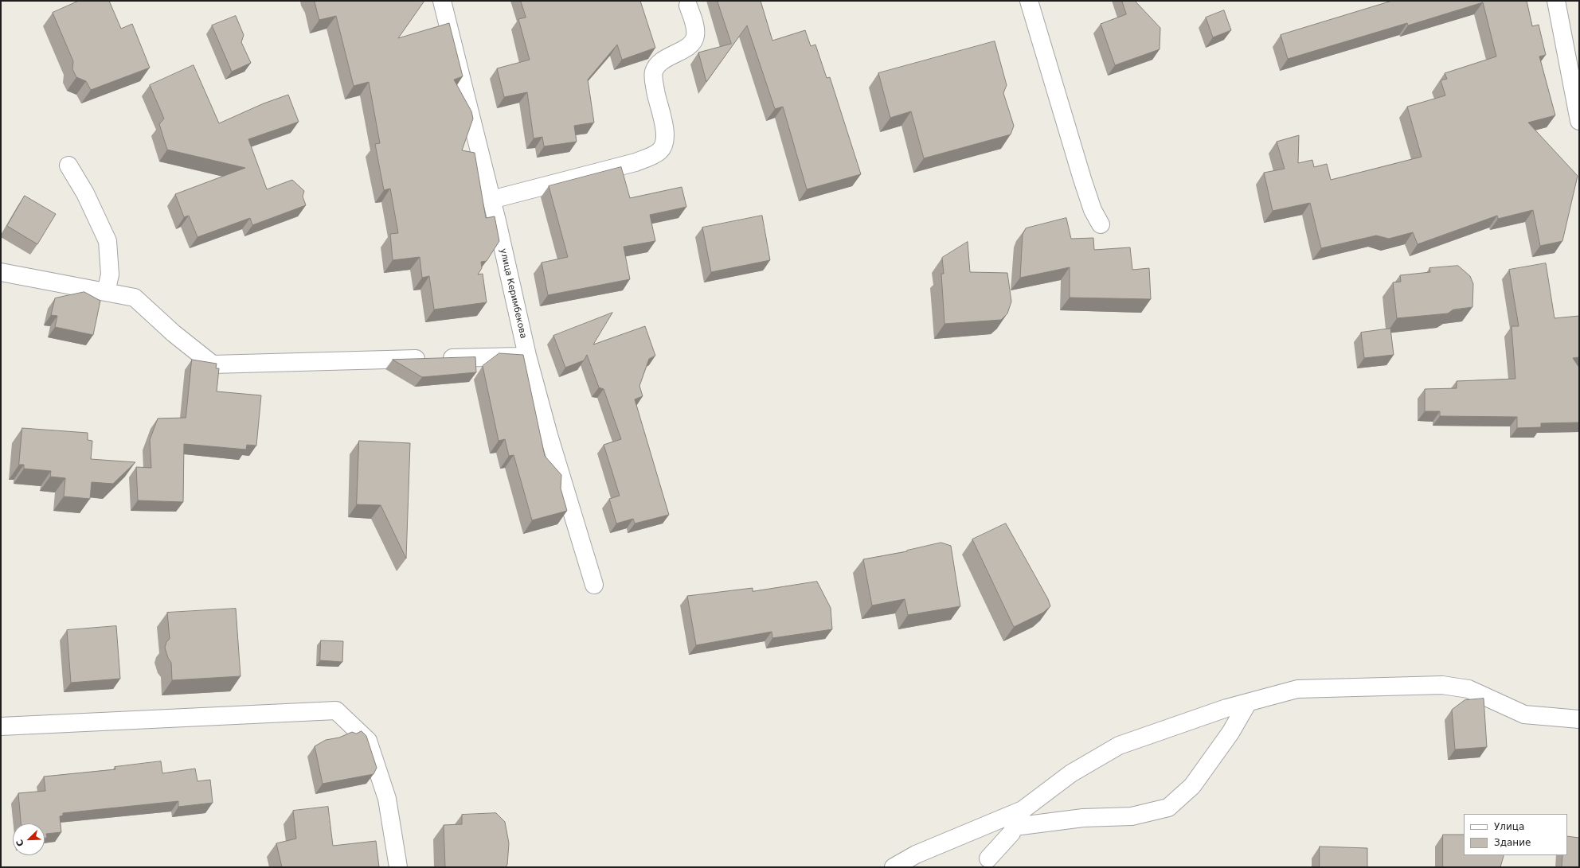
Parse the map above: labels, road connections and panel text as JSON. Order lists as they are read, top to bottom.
{
  "streets": {
    "street": ["улица Керимбекова"]
  },
  "legend": ["Улица", "Здание"],
  "north": "bottom left"
}
